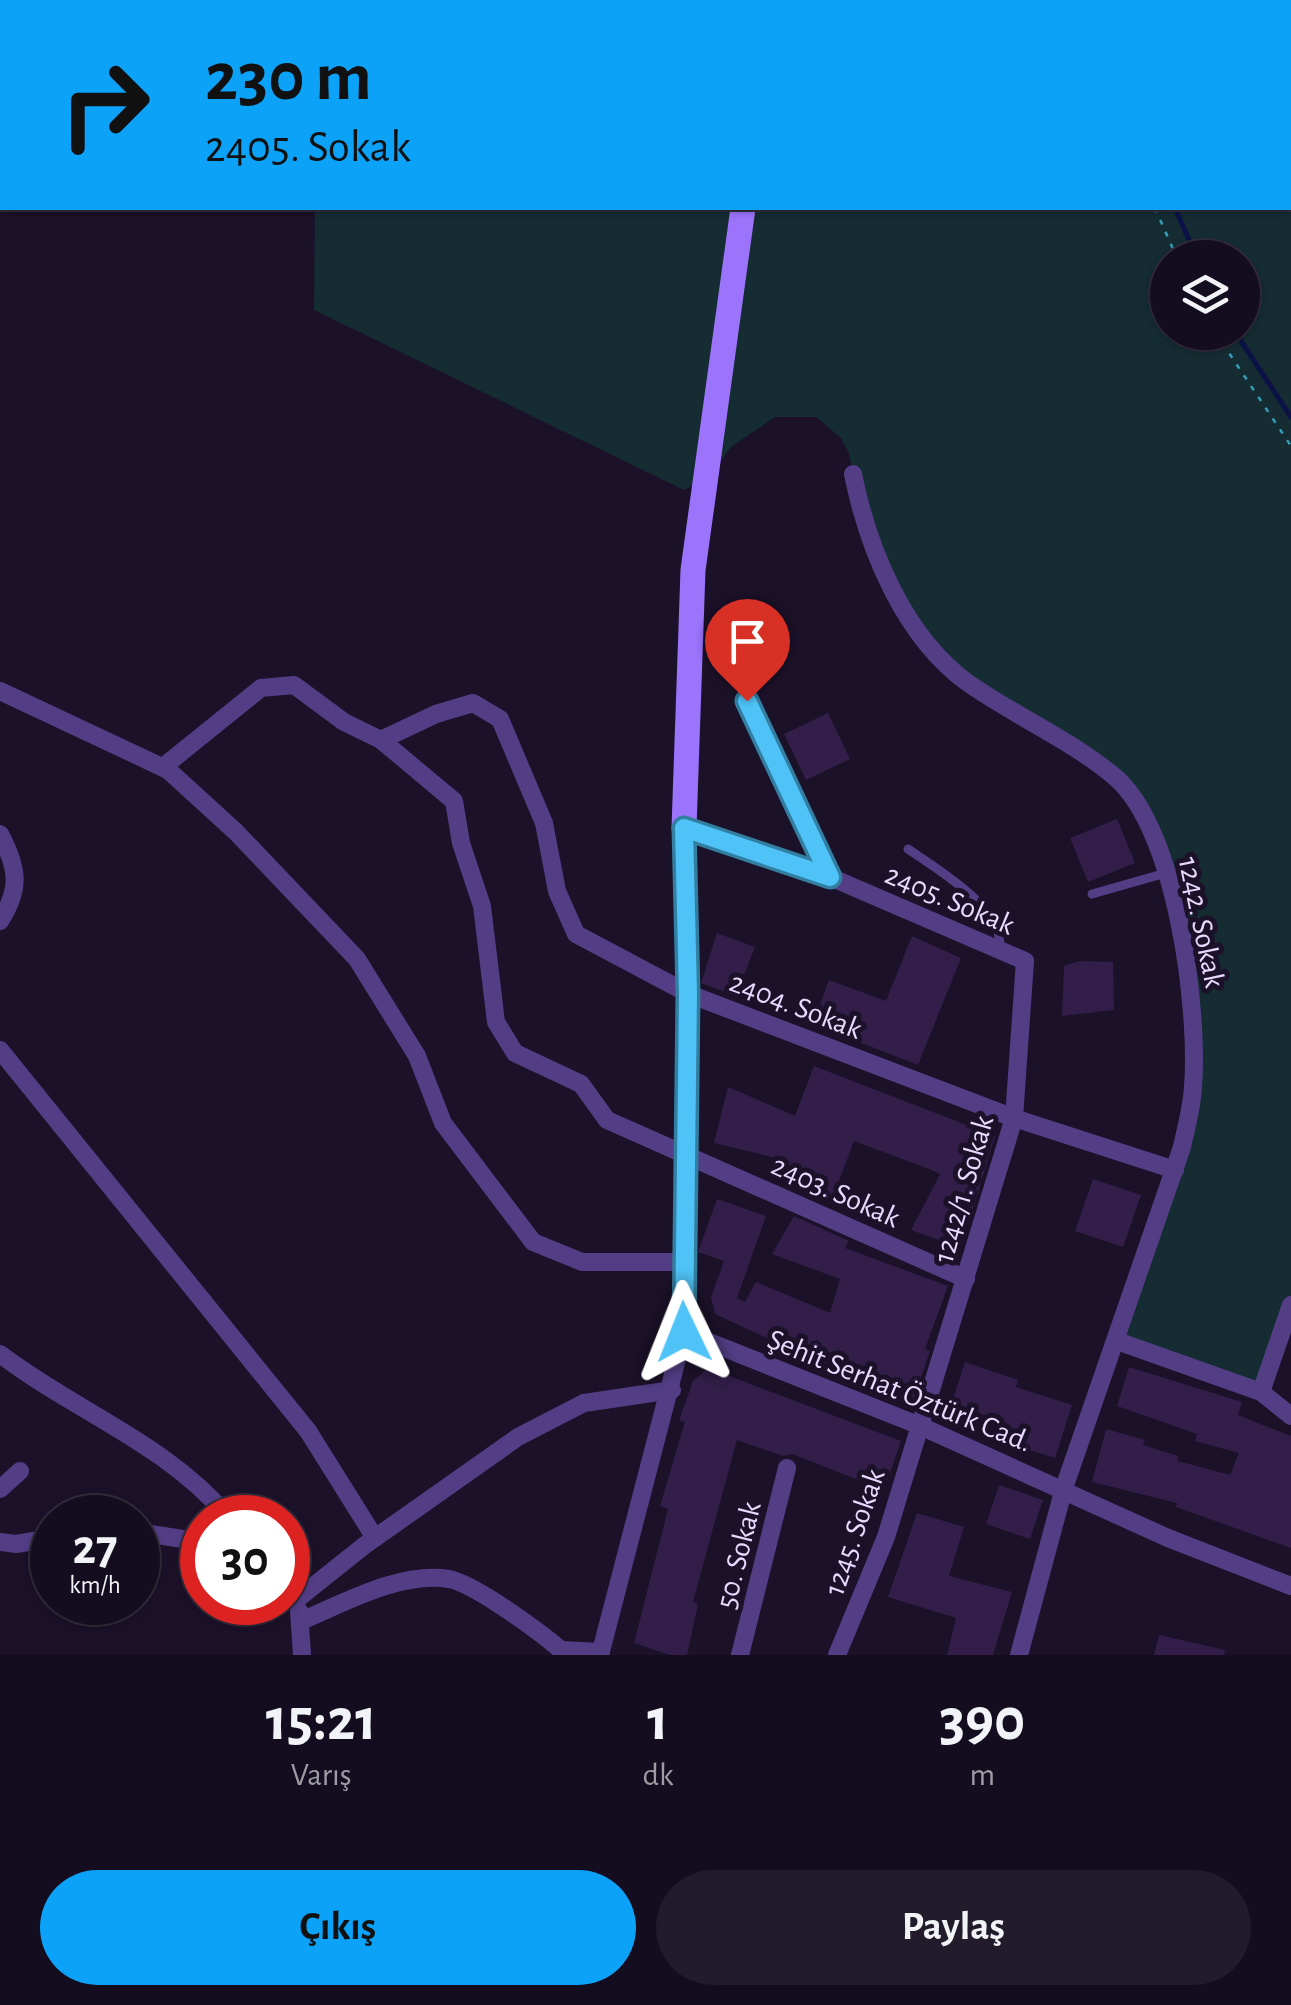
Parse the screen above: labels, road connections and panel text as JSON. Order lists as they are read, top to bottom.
{
  "streets": {
    "street": [
      "2405. Sokak",
      "1242. Sokak",
      "2404. Sokak",
      "1242/1. Sokak",
      "2403. Sokak",
      "Şehit Serhat Öztürk Cad.",
      "1245. Sokak",
      "50. Sokak"
    ]
  },
  "crossings": [
    ["2405. Sokak", "1242/1. Sokak"],
    ["1242. Sokak", "2404. Sokak"],
    ["1242. Sokak", "Şehit Serhat Öztürk Cad."],
    ["2404. Sokak", "1242/1. Sokak"],
    ["2404. Sokak", "2403. Sokak"],
    ["1242/1. Sokak", "2403. Sokak"],
    ["1242/1. Sokak", "Şehit Serhat Öztürk Cad."],
    ["1242/1. Sokak", "1245. Sokak"],
    ["Şehit Serhat Öztürk Cad.", "1245. Sokak"]
  ],
  "page": {
    "turn": ["230 m", "2405. Sokak"],
    "speed": "27 km/h",
    "limit": "30",
    "eta": [
      "15:21",
      "Varış",
      "1",
      "dk",
      "390",
      "m"
    ],
    "buttons": ["Çıkış", "Paylaş"]
  }
}
